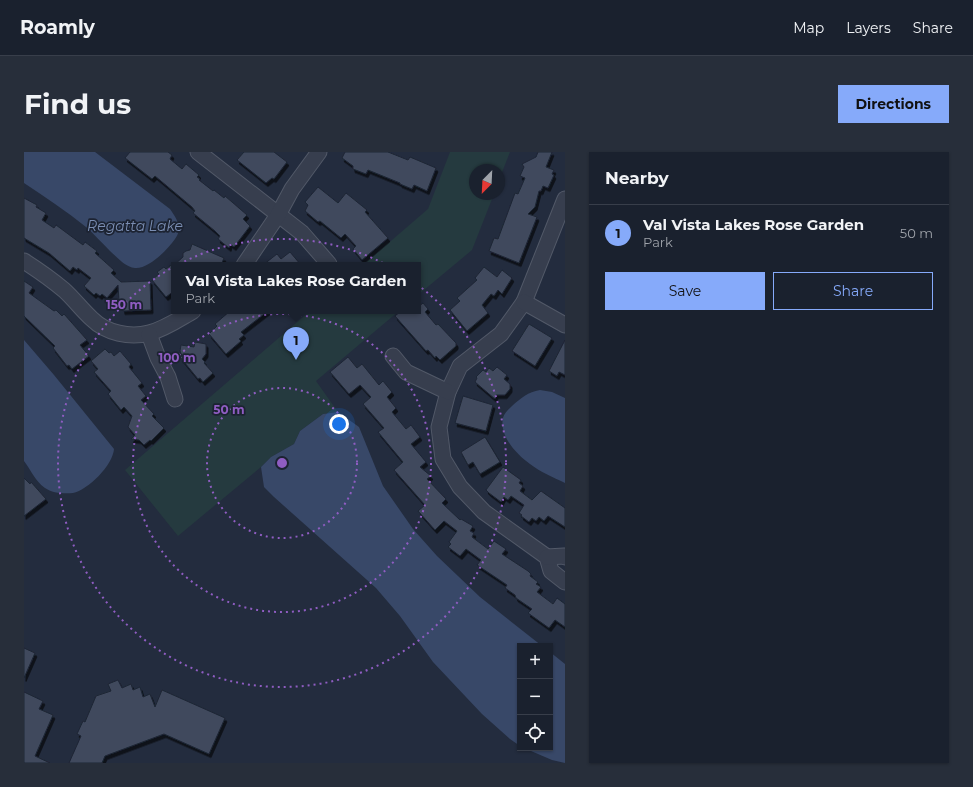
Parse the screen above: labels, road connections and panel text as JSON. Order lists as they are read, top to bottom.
{
  "water": ["Regatta Lake"],
  "north": "bottom left",
  "page": {
    "header": "Roamly",
    "nav": ["Map", "Layers", "Share"],
    "buttons": [
      "Directions",
      ["Save", "Share"]
    ],
    "title": "Find us",
    "heading": "Nearby",
    "list": [
      {
        "mark": "1",
        "name": "Val Vista Lakes Rose Garden",
        "note": "Park",
        "value": "50 m"
      }
    ],
    "popup": ["Val Vista Lakes Rose Garden", "Park"],
    "pins": "1",
    "map_buttons": ["+", "−"]
  },
  "rings": ["150 m", "100 m", "50 m"]
}
